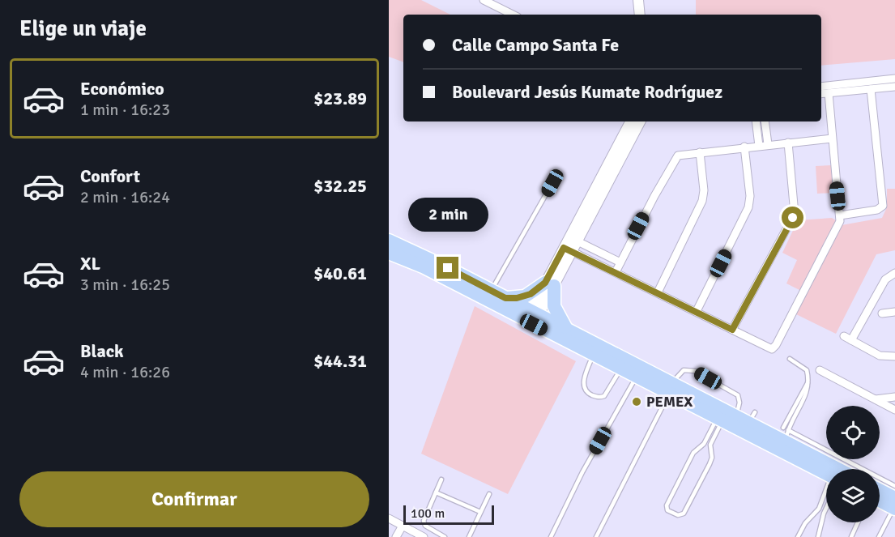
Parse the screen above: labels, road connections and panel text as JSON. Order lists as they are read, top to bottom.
{
  "places": ["PEMEX"],
  "scale_bar": "100 m",
  "page": {
    "heading": "Elige un viaje",
    "banner": ["Calle Campo Santa Fe", "Boulevard Jesús Kumate Rodríguez"],
    "list": [
      {
        "name": "Económico",
        "note": "1 min · 16:23",
        "value": "$23.89"
      },
      {
        "name": "Confort",
        "note": "2 min · 16:24",
        "value": "$32.25"
      },
      {
        "name": "XL",
        "note": "3 min · 16:25",
        "value": "$40.61"
      },
      {
        "name": "Black",
        "note": "4 min · 16:26",
        "value": "$44.31"
      }
    ],
    "bubble": "2 min",
    "buttons": "Confirmar",
    "scale": "100 m"
  }
}
